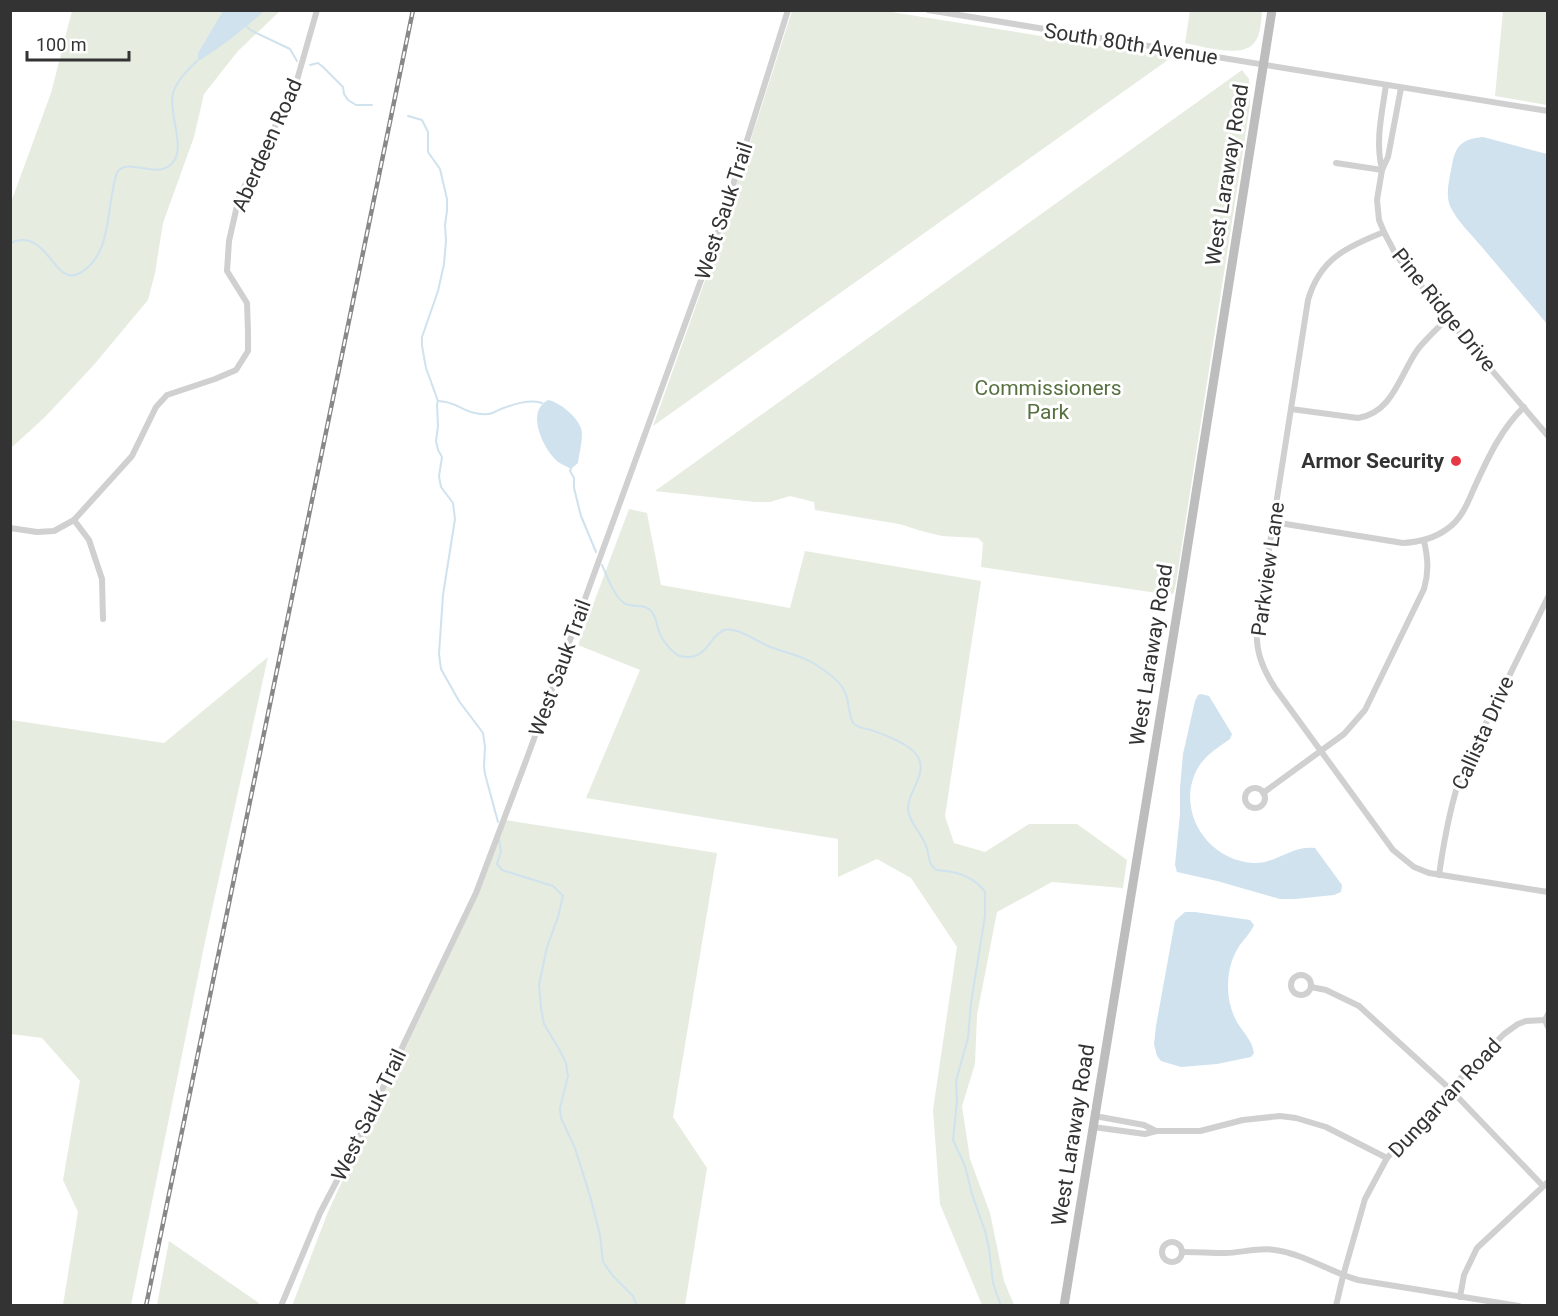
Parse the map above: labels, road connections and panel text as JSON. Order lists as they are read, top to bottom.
{
  "streets": {
    "main road": ["West Laraway Road"],
    "street": [
      "South 80th Avenue",
      "Aberdeen Road",
      "West Sauk Trail",
      "Pine Ridge Drive",
      "Parkview Lane",
      "Callista Drive",
      "Dungarvan Road"
    ]
  },
  "crossings": [
    ["South 80th Avenue", "West Laraway Road"],
    ["South 80th Avenue", "Pine Ridge Drive"],
    ["Pine Ridge Drive", "Parkview Lane"],
    ["Parkview Lane", "Callista Drive"]
  ],
  "parks": ["Commissioners Park"],
  "places": ["Armor Security"],
  "scale_bar": "100 m"
}
